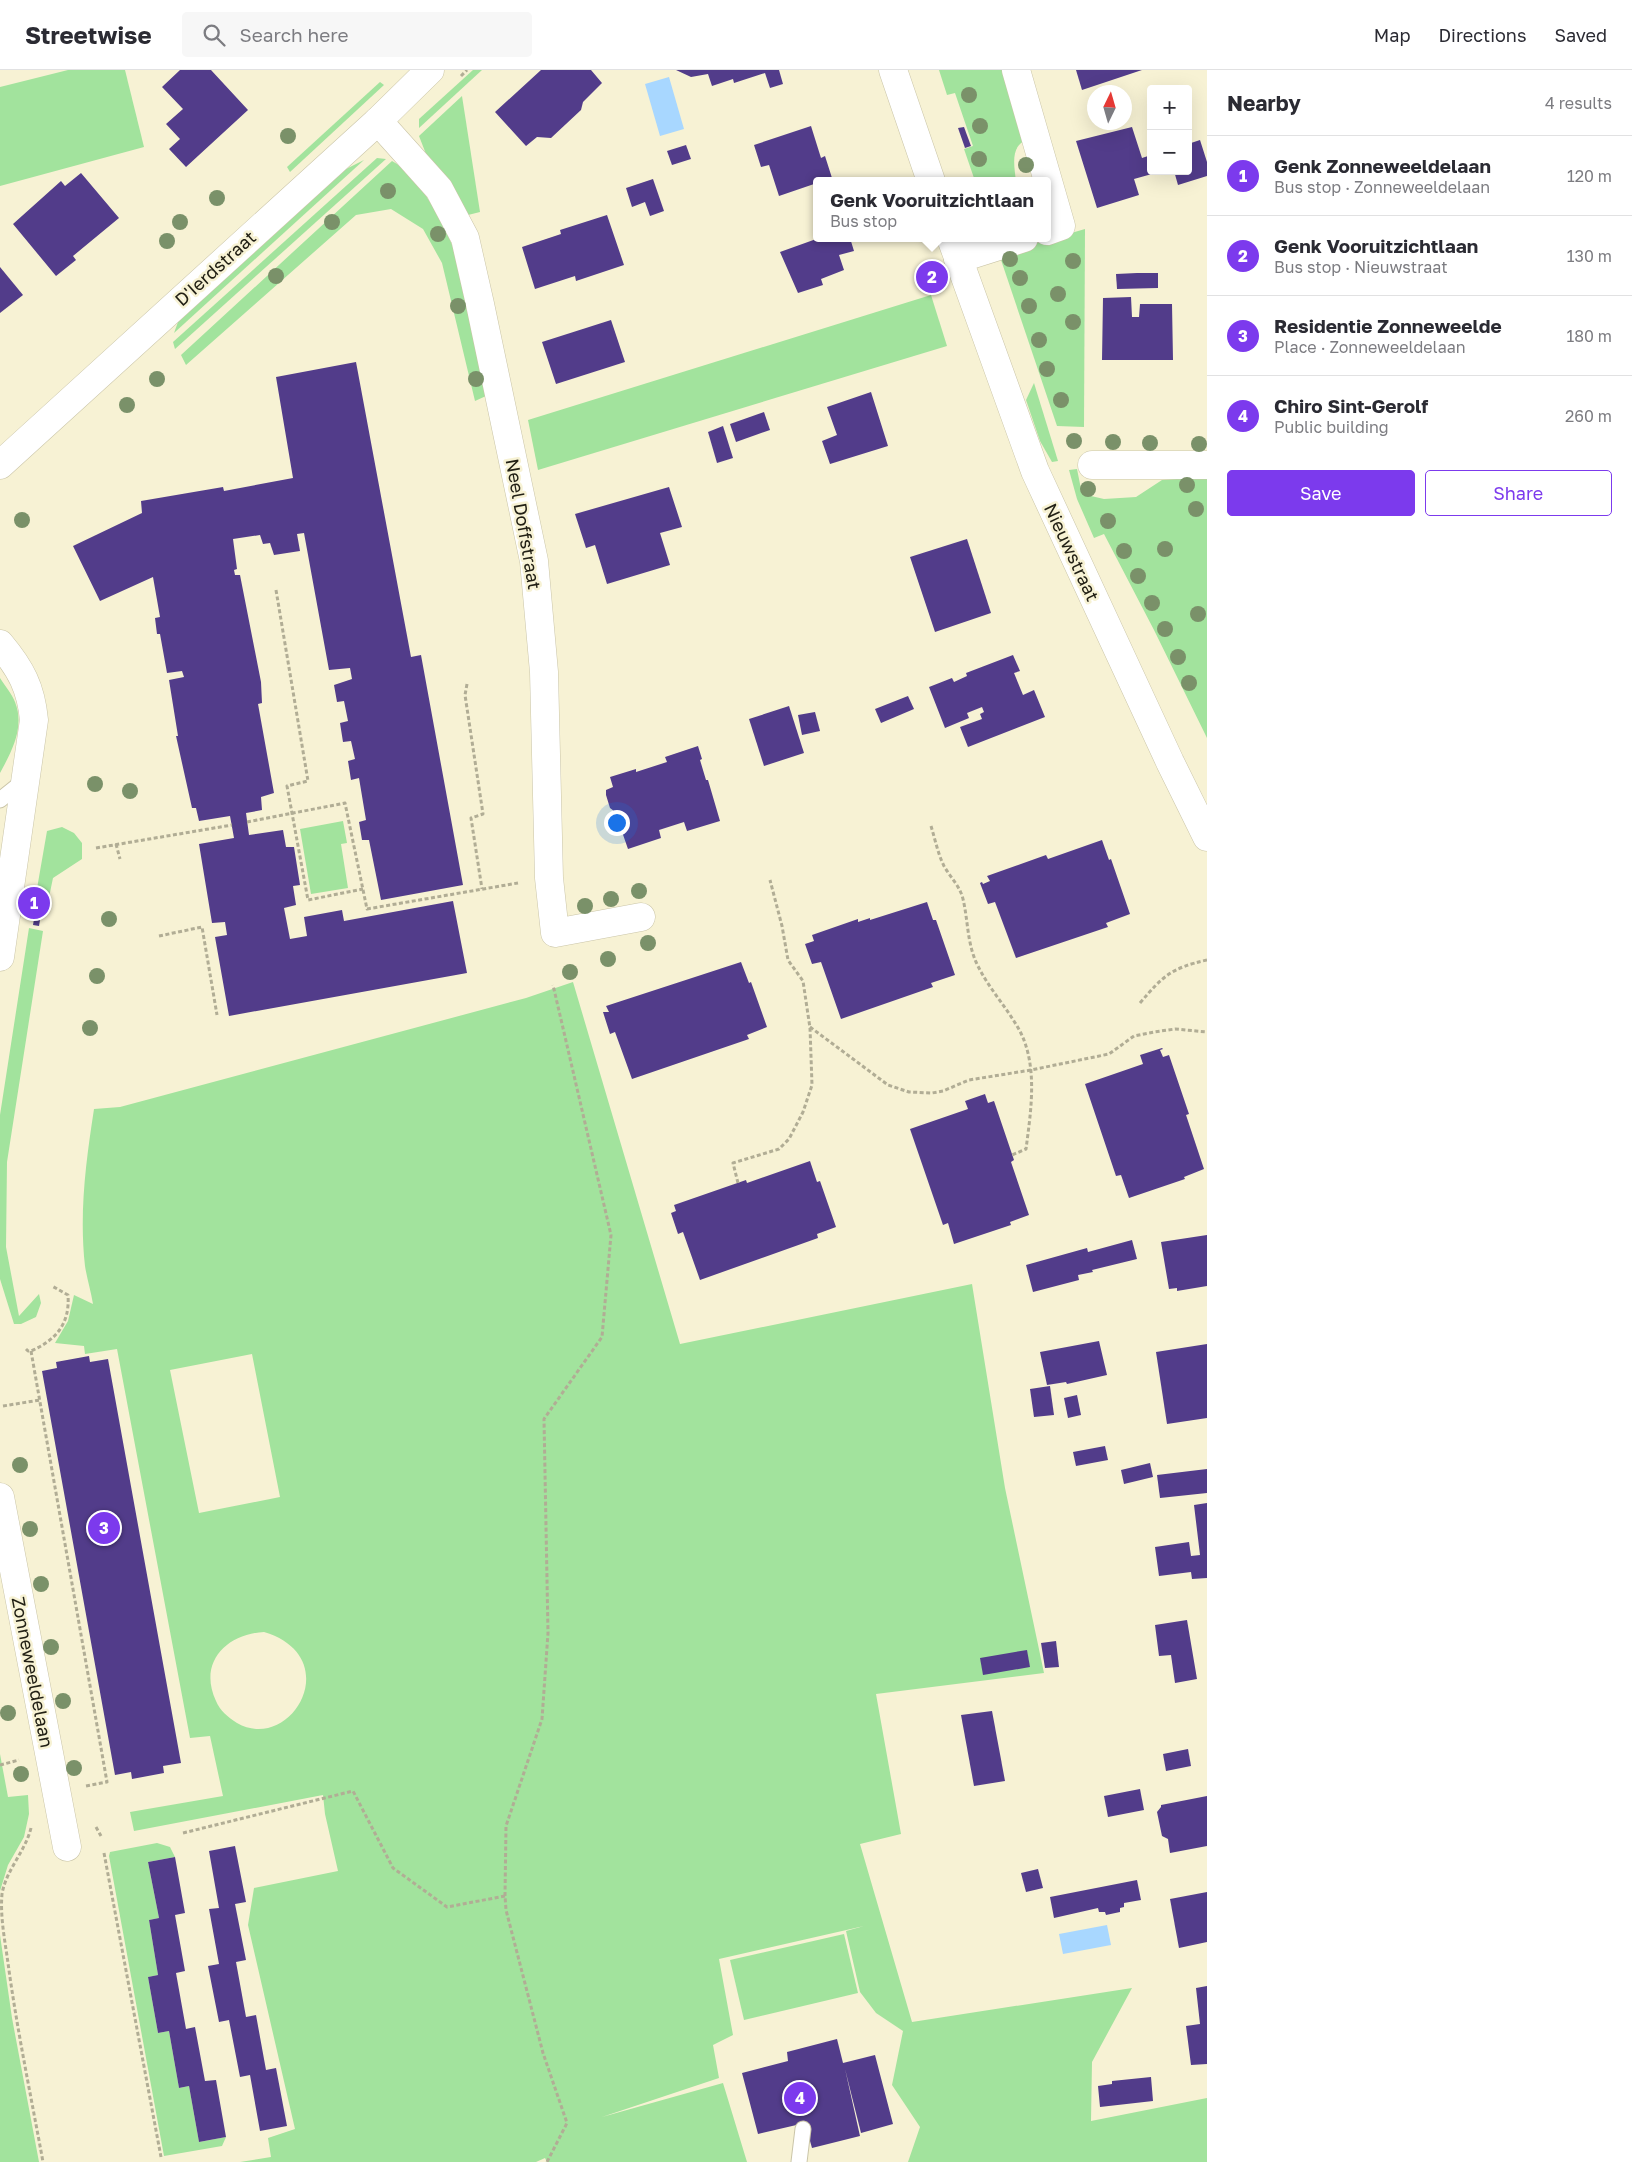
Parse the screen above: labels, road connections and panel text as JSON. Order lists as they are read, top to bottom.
{
  "streets": {
    "street": [
      "D'Ierdstraat",
      "Neel Doffstraat",
      "Nieuwstraat",
      "Zonneweeldelaan"
    ]
  },
  "crossings": [
    ["D'Ierdstraat", "Neel Doffstraat"]
  ],
  "north": "top",
  "page": {
    "header": "Streetwise",
    "search": "Search here",
    "nav": ["Map", "Directions", "Saved"],
    "heading": ["Nearby", "4 results"],
    "map_buttons": ["+", "−"],
    "list": [
      {
        "mark": "1",
        "name": "Genk Zonneweeldelaan",
        "note": "Bus stop · Zonneweeldelaan",
        "value": "120 m"
      },
      {
        "mark": "2",
        "name": "Genk Vooruitzichtlaan",
        "note": "Bus stop · Nieuwstraat",
        "value": "130 m"
      },
      {
        "mark": "3",
        "name": "Residentie Zonneweelde",
        "note": "Place · Zonneweeldelaan",
        "value": "180 m"
      },
      {
        "mark": "4",
        "name": "Chiro Sint-Gerolf",
        "note": "Public building",
        "value": "260 m"
      }
    ],
    "popup": ["Genk Vooruitzichtlaan", "Bus stop"],
    "pins": [
      "2",
      "1",
      "3",
      "4"
    ],
    "buttons": ["Save", "Share"]
  }
}
